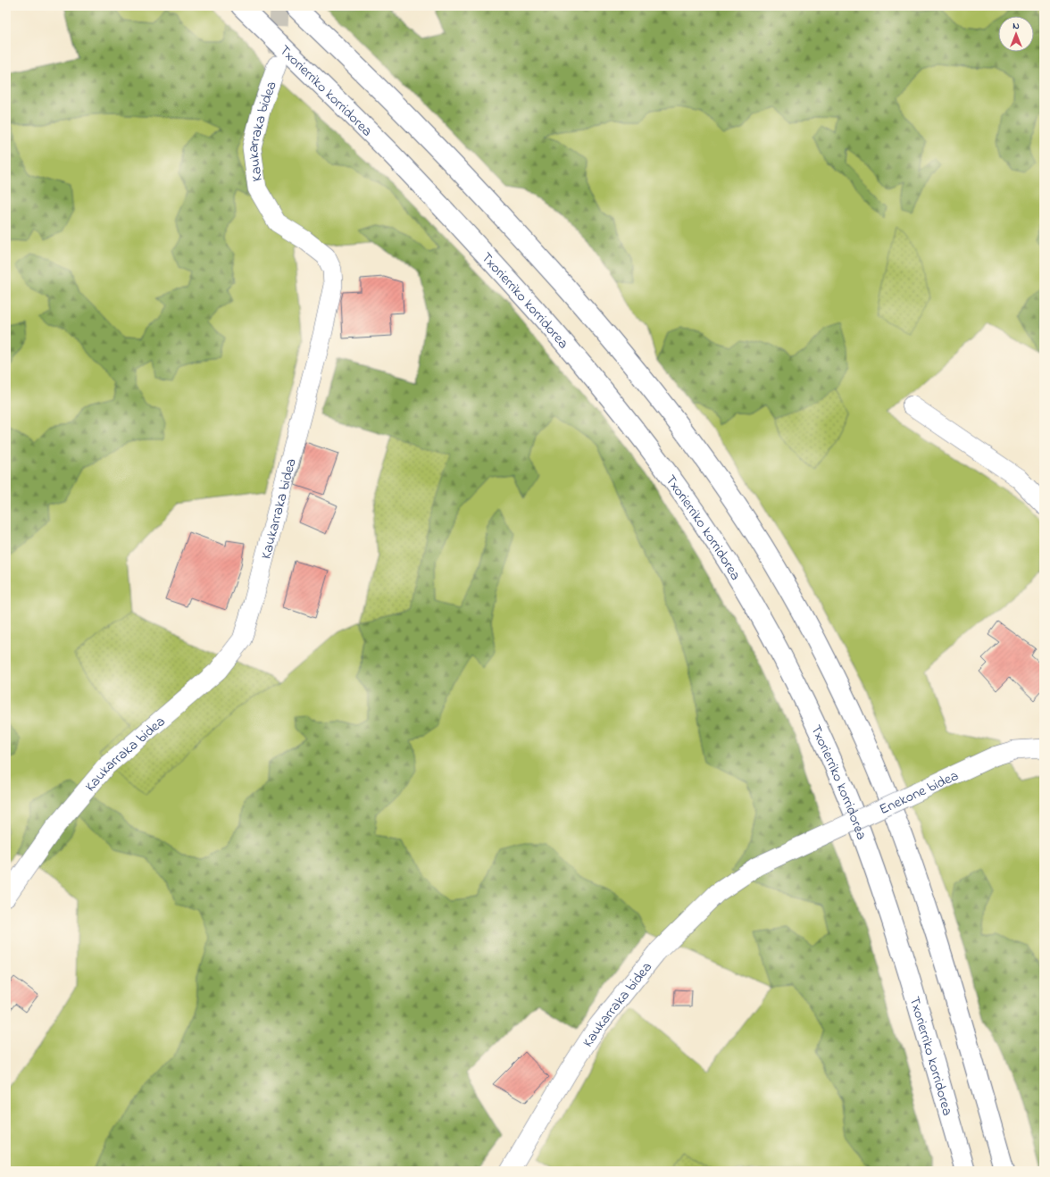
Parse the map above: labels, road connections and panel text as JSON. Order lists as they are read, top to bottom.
{
  "streets": {
    "highway": ["Txorierriko korridorea"],
    "street": ["Kaukarraka bidea", "Enekone bidea"]
  },
  "crossings": [
    ["Kaukarraka bidea", "Enekone bidea"]
  ],
  "north": "top"
}
